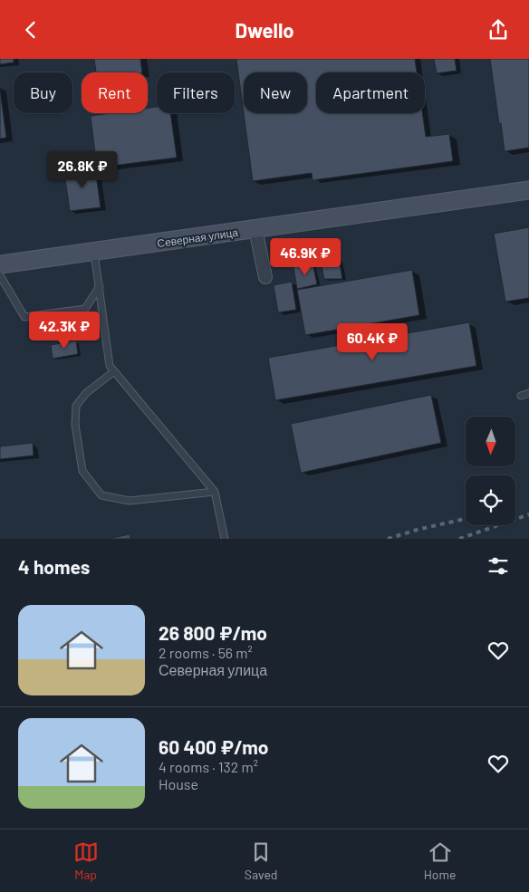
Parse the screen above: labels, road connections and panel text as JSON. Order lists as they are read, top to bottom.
{
  "streets": {
    "main road": ["Северная улица"]
  },
  "north": "bottom",
  "page": {
    "header": "Dwello",
    "chip": [
      "Buy",
      "Rent",
      "Filters",
      "New",
      "Apartment"
    ],
    "price": [
      "26.8K ₽",
      "46.9K ₽",
      "42.3K ₽",
      "60.4K ₽"
    ],
    "heading": "4 homes",
    "list": [
      {
        "name": "26 800 ₽/mo",
        "note": "2 rooms · 56 m² · Северная улица"
      },
      {
        "name": "60 400 ₽/mo",
        "note": "4 rooms · 132 m² · House"
      }
    ],
    "tabs": ["Map", "Saved", "Home"]
  }
}
